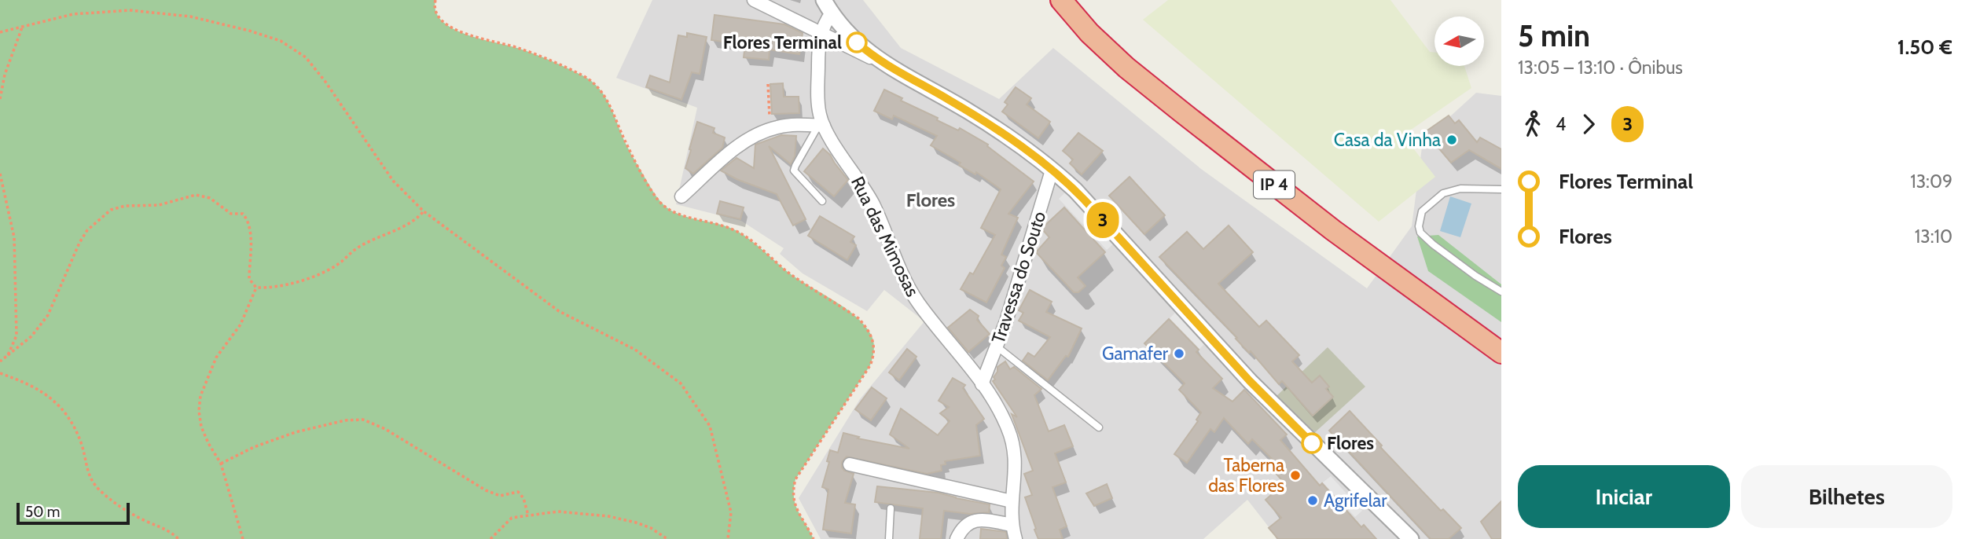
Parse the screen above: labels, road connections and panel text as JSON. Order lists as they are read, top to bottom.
{
  "streets": {
    "highway": ["IP 4"],
    "street": ["Rua das Mimosas", "Travessa do Souto"]
  },
  "crossings": [
    ["Rua das Mimosas", "Travessa do Souto"]
  ],
  "districts": ["Flores"],
  "places": [
    "Flores Terminal",
    "Casa da Vinha",
    "Gamafer",
    "Flores",
    "Taberna das Flores",
    "Agrifelar"
  ],
  "lines": ["bus line 3"],
  "scale_bar": "50 m",
  "north": "left",
  "page": {
    "on_map": "3",
    "heading": ["5 min", "13:05 – 13:10 · Ônibus", "1.50 €"],
    "legs": ["4", "3"],
    "list": [
      {
        "name": "Flores Terminal",
        "value": "13:09"
      },
      {
        "name": "Flores",
        "value": "13:10"
      }
    ],
    "buttons": ["Iniciar", "Bilhetes"],
    "scale": "50 m"
  }
}
